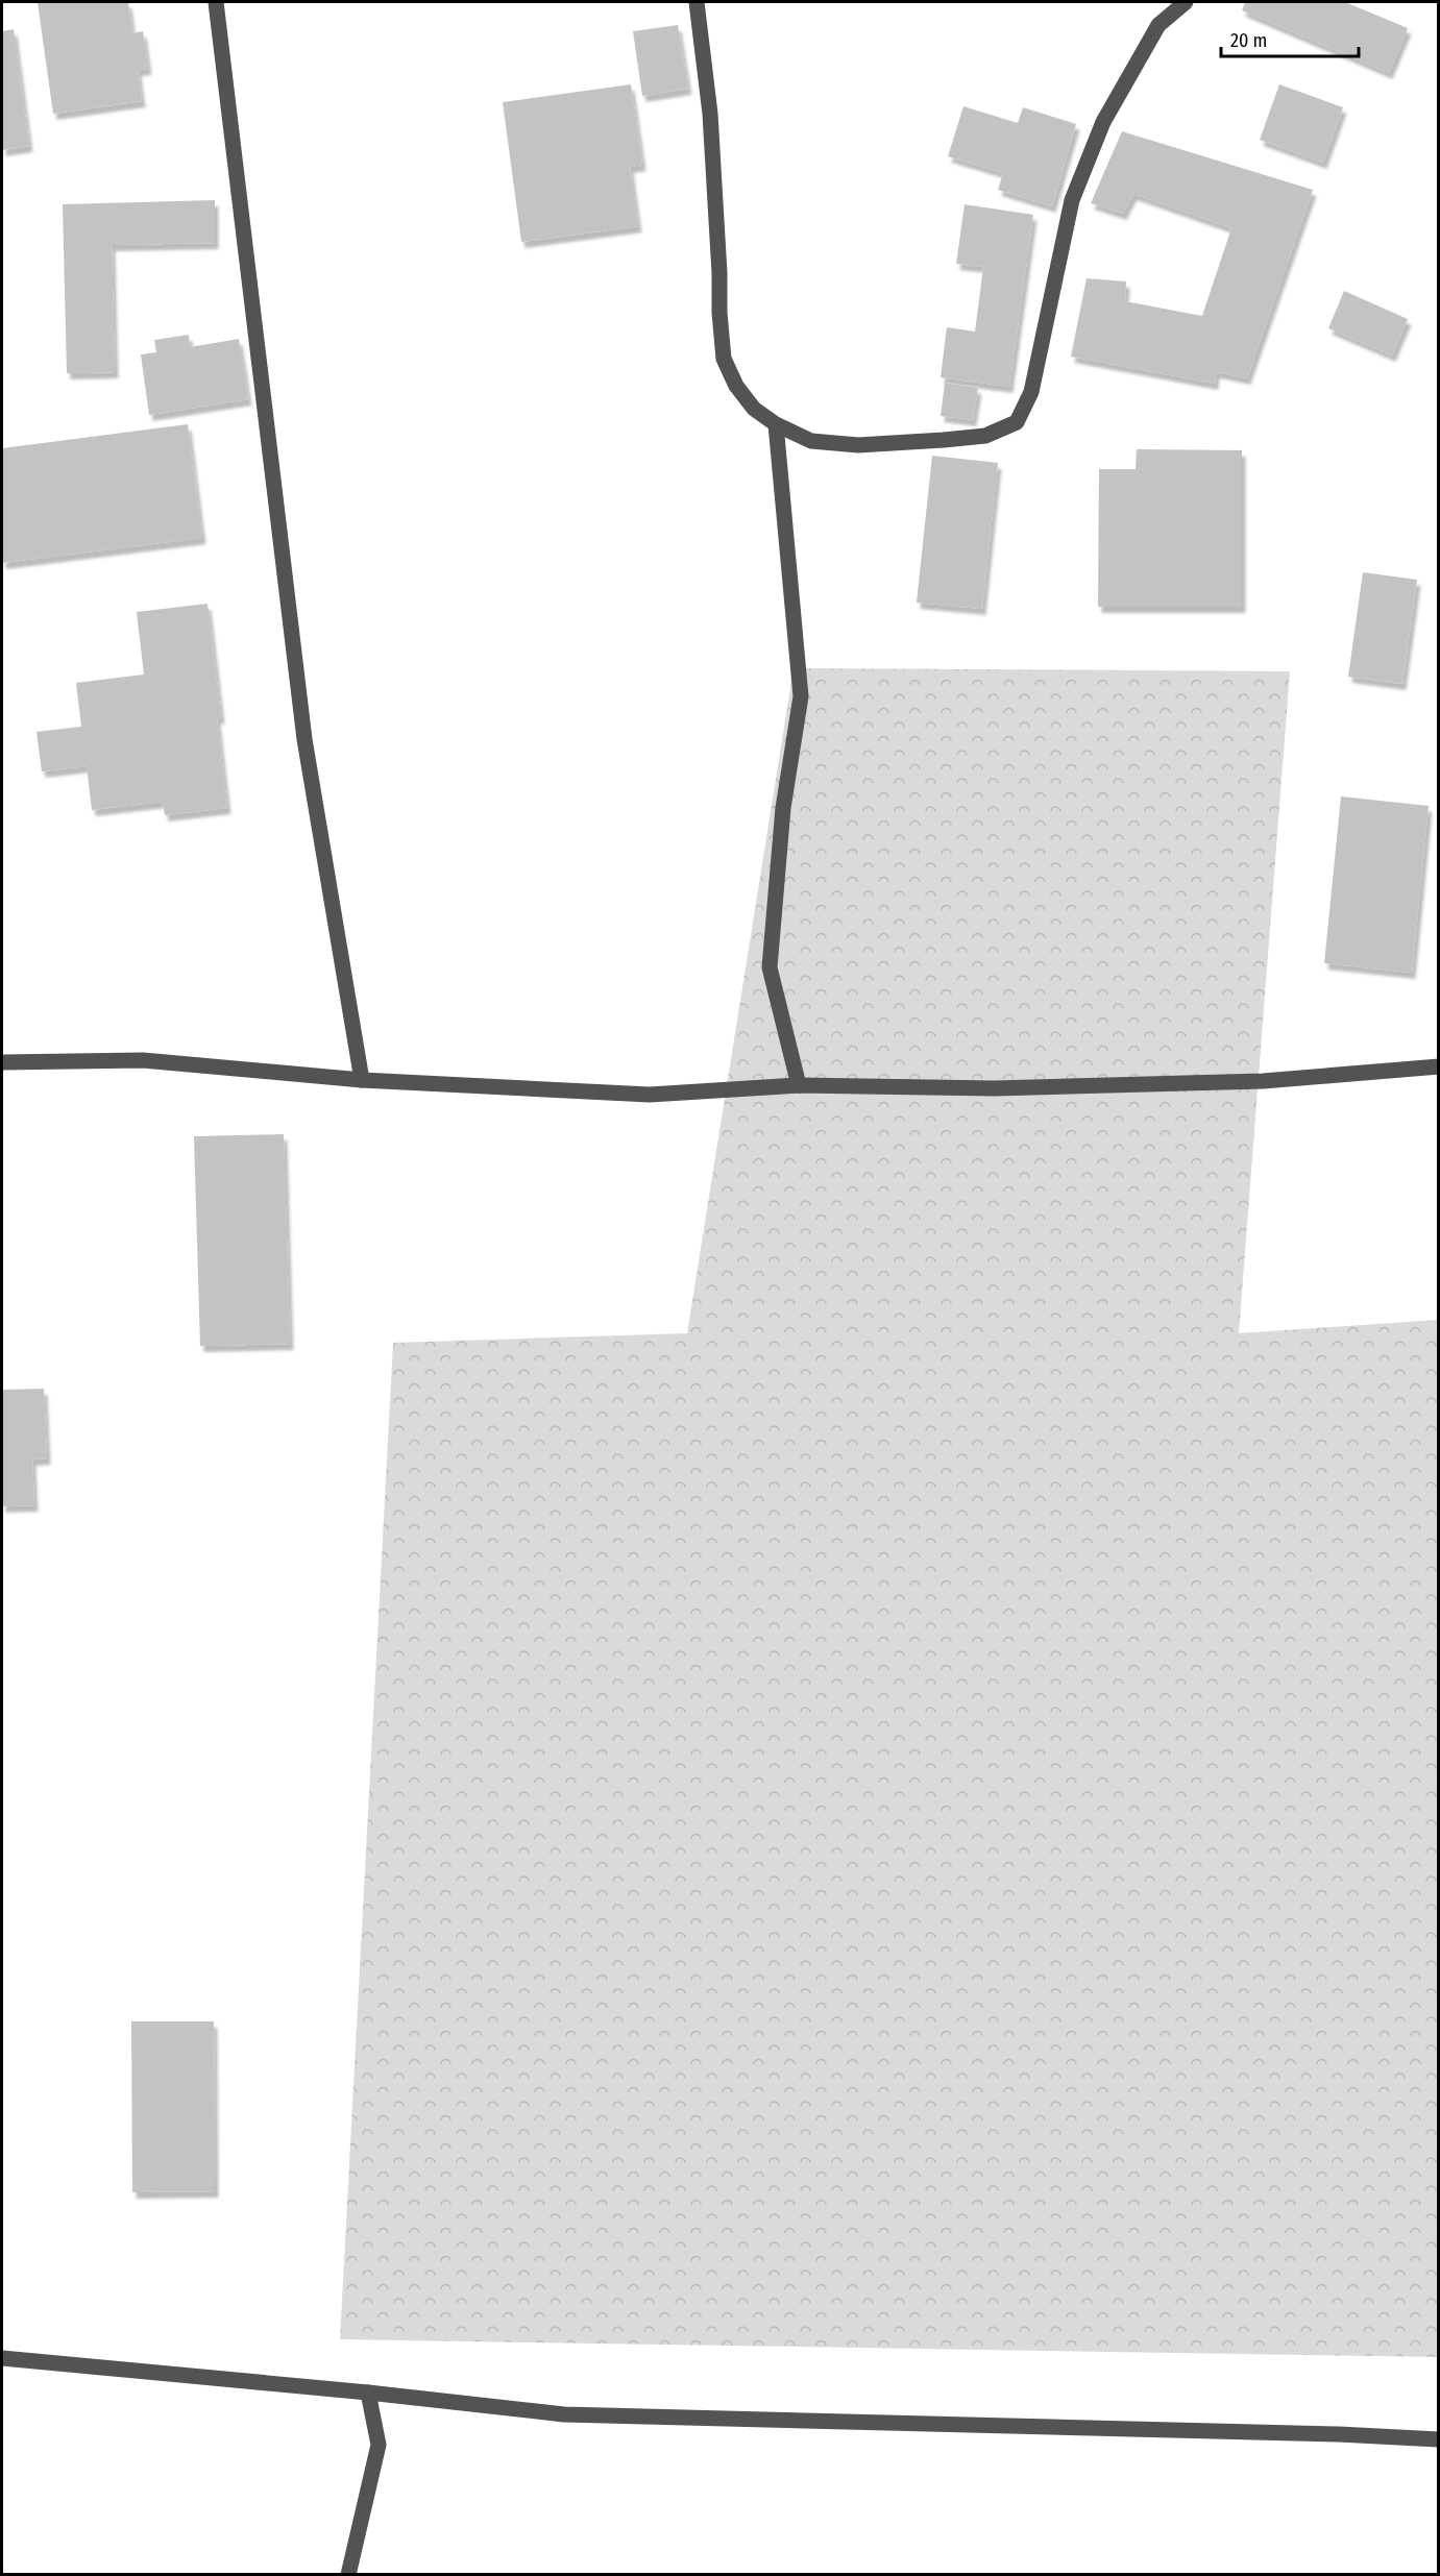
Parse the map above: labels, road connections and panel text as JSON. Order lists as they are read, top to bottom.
{
  "scale_bar": "20 m"
}
